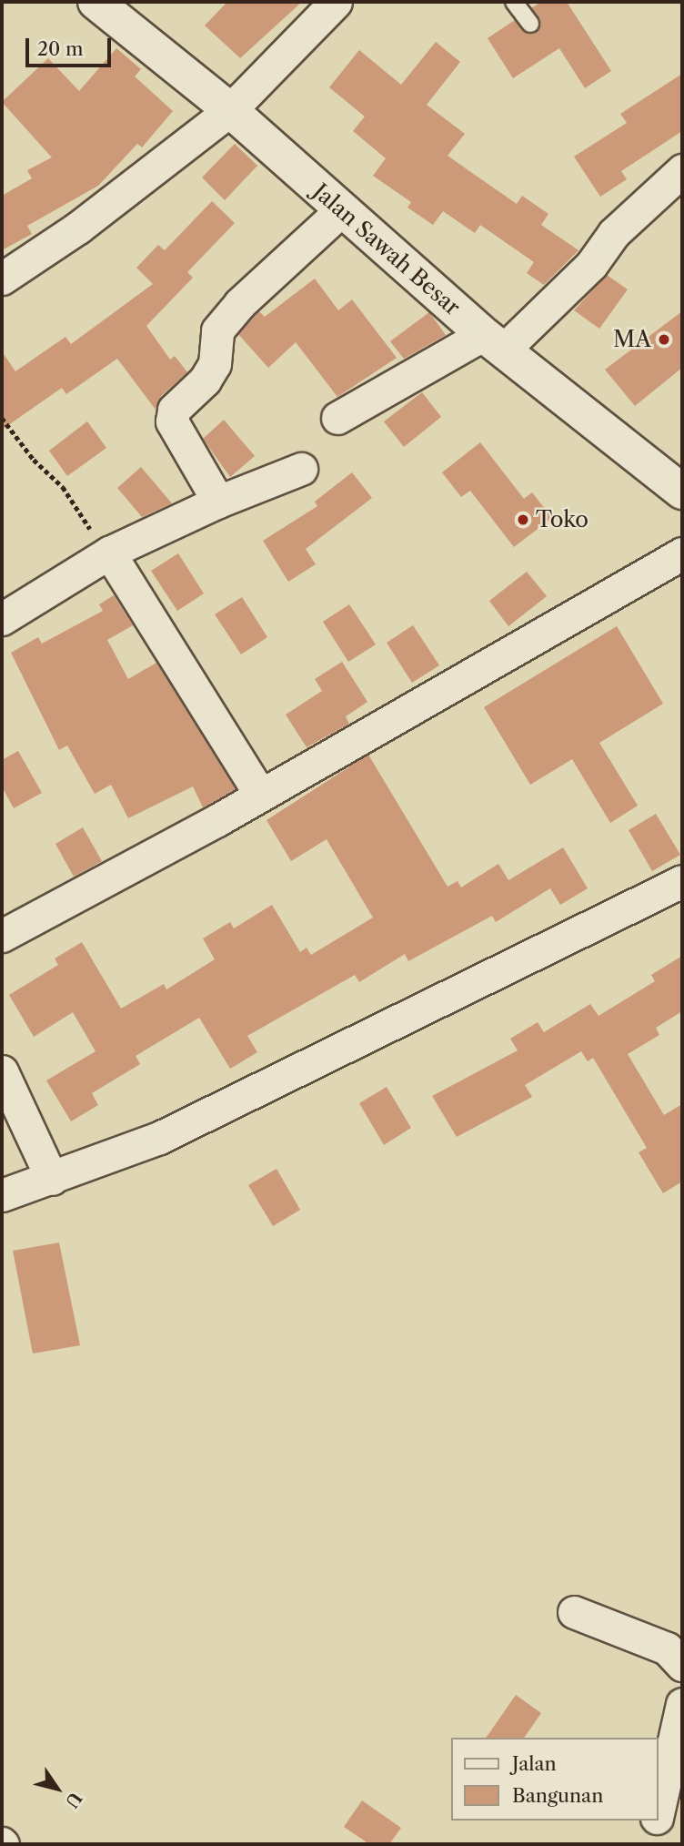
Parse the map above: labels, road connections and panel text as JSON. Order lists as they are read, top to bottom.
{
  "streets": {
    "main road": ["Jalan Sawah Besar"]
  },
  "places": ["MA", "Toko"],
  "legend": ["Jalan", "Bangunan"],
  "scale_bar": "20 m",
  "north": "bottom right"
}
